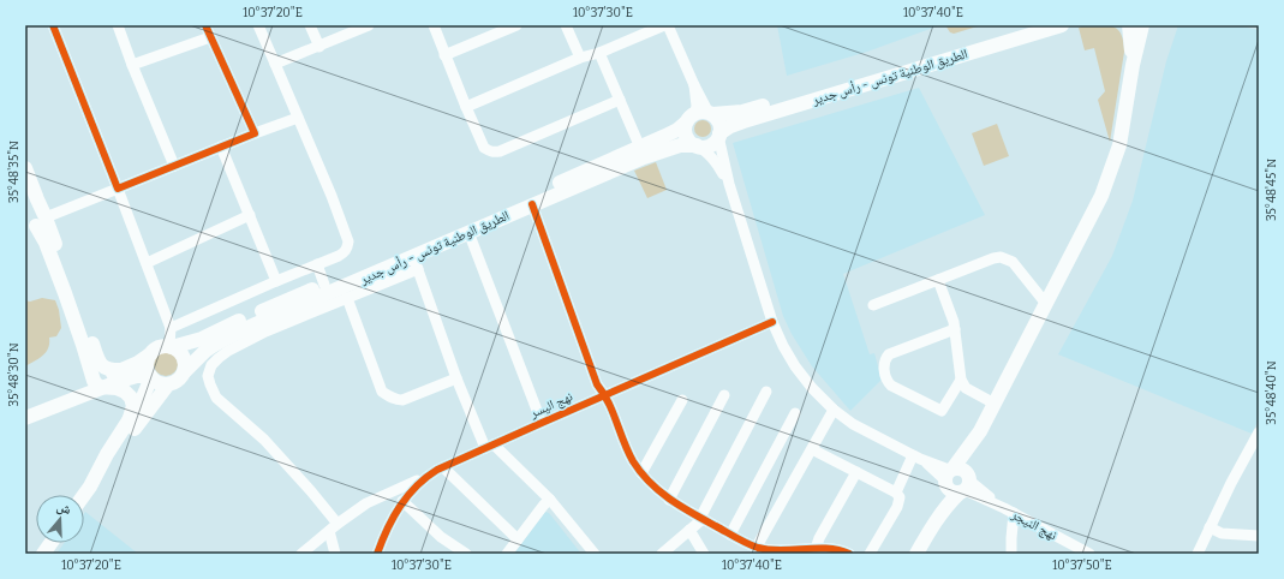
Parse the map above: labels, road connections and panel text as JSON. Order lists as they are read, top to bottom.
{
  "streets": {
    "main road": ["الطريق الوطنية تونس - رأس جدير"],
    "street": ["نهج اليسر", "نهج النيجر"]
  },
  "north": "top",
  "coordinates": [
    "10°37'20\"E",
    "10°37'30\"E",
    "10°37'40\"E",
    "35°48'35\"N",
    "35°48'45\"N",
    "35°48'30\"N",
    "35°48'40\"N",
    "10°37'50\"E"
  ]
}
